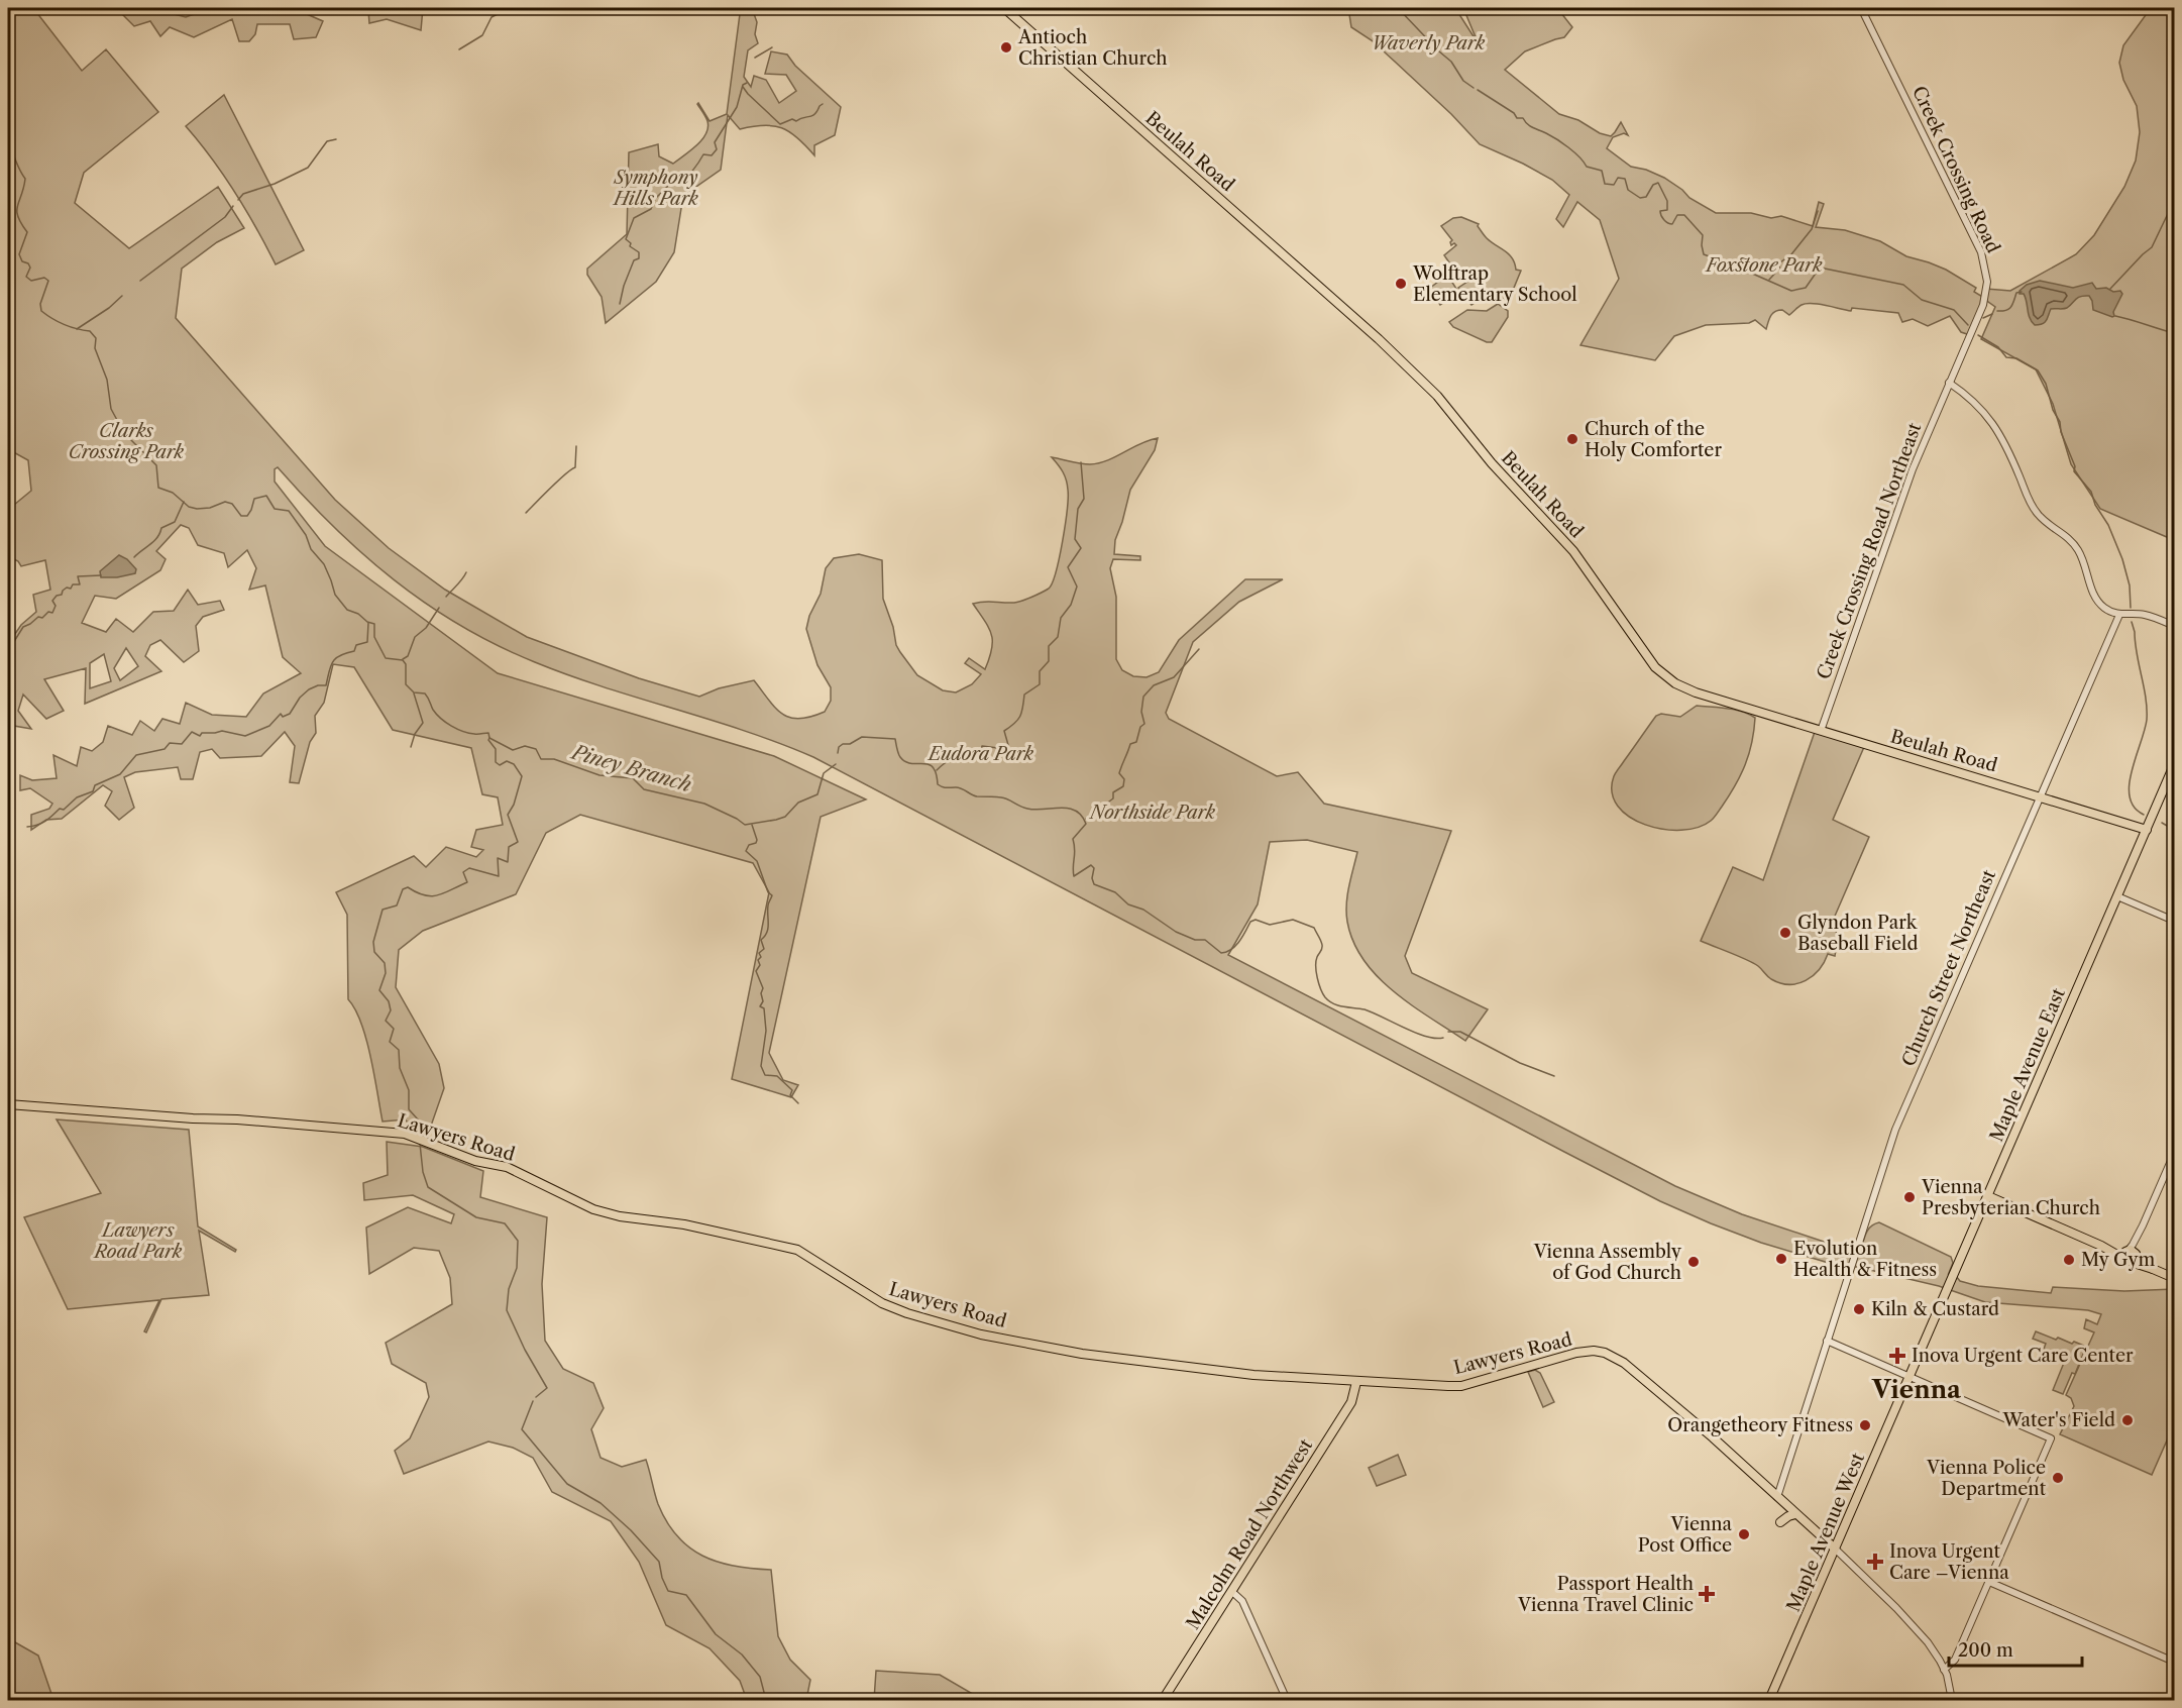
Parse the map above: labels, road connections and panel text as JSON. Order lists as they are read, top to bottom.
{
  "streets": {
    "main road": [
      "Beulah Road",
      "Maple Avenue East",
      "Lawyers Road",
      "Maple Avenue West",
      "Malcolm Road Northwest"
    ],
    "street": ["Creek Crossing Road", "Creek Crossing Road Northeast", "Church Street Northeast"]
  },
  "crossings": [
    ["Beulah Road", "Creek Crossing Road Northeast"],
    ["Beulah Road", "Church Street Northeast"],
    ["Beulah Road", "Maple Avenue East"],
    ["Creek Crossing Road", "Creek Crossing Road Northeast"],
    ["Church Street Northeast", "Lawyers Road"],
    ["Maple Avenue East", "Maple Avenue West"],
    ["Lawyers Road", "Maple Avenue West"],
    ["Lawyers Road", "Malcolm Road Northwest"]
  ],
  "districts": ["Vienna"],
  "water": ["Piney Branch"],
  "parks": [
    "Waverly Park",
    "Symphony Hills Park",
    "Foxstone Park",
    "Clarks Crossing Park",
    "Eudora Park",
    "Northside Park",
    "Lawyers Road Park"
  ],
  "places": {
    "other": [
      "Antioch Christian Church",
      "Wolftrap Elementary School",
      "Church of the Holy Comforter",
      "Glyndon Park Baseball Field",
      "Vienna Presbyterian Church",
      "Evolution Health & Fitness",
      "My Gym",
      "Vienna Assembly of God Church",
      "Kiln & Custard",
      "Water's Field",
      "Orangetheory Fitness",
      "Vienna Police Department",
      "Vienna Post Office"
    ],
    "health": ["Inova Urgent Care Center", "Inova Urgent Care –Vienna", "Passport Health Vienna Travel Clinic"]
  },
  "scale_bar": "200 m"
}
